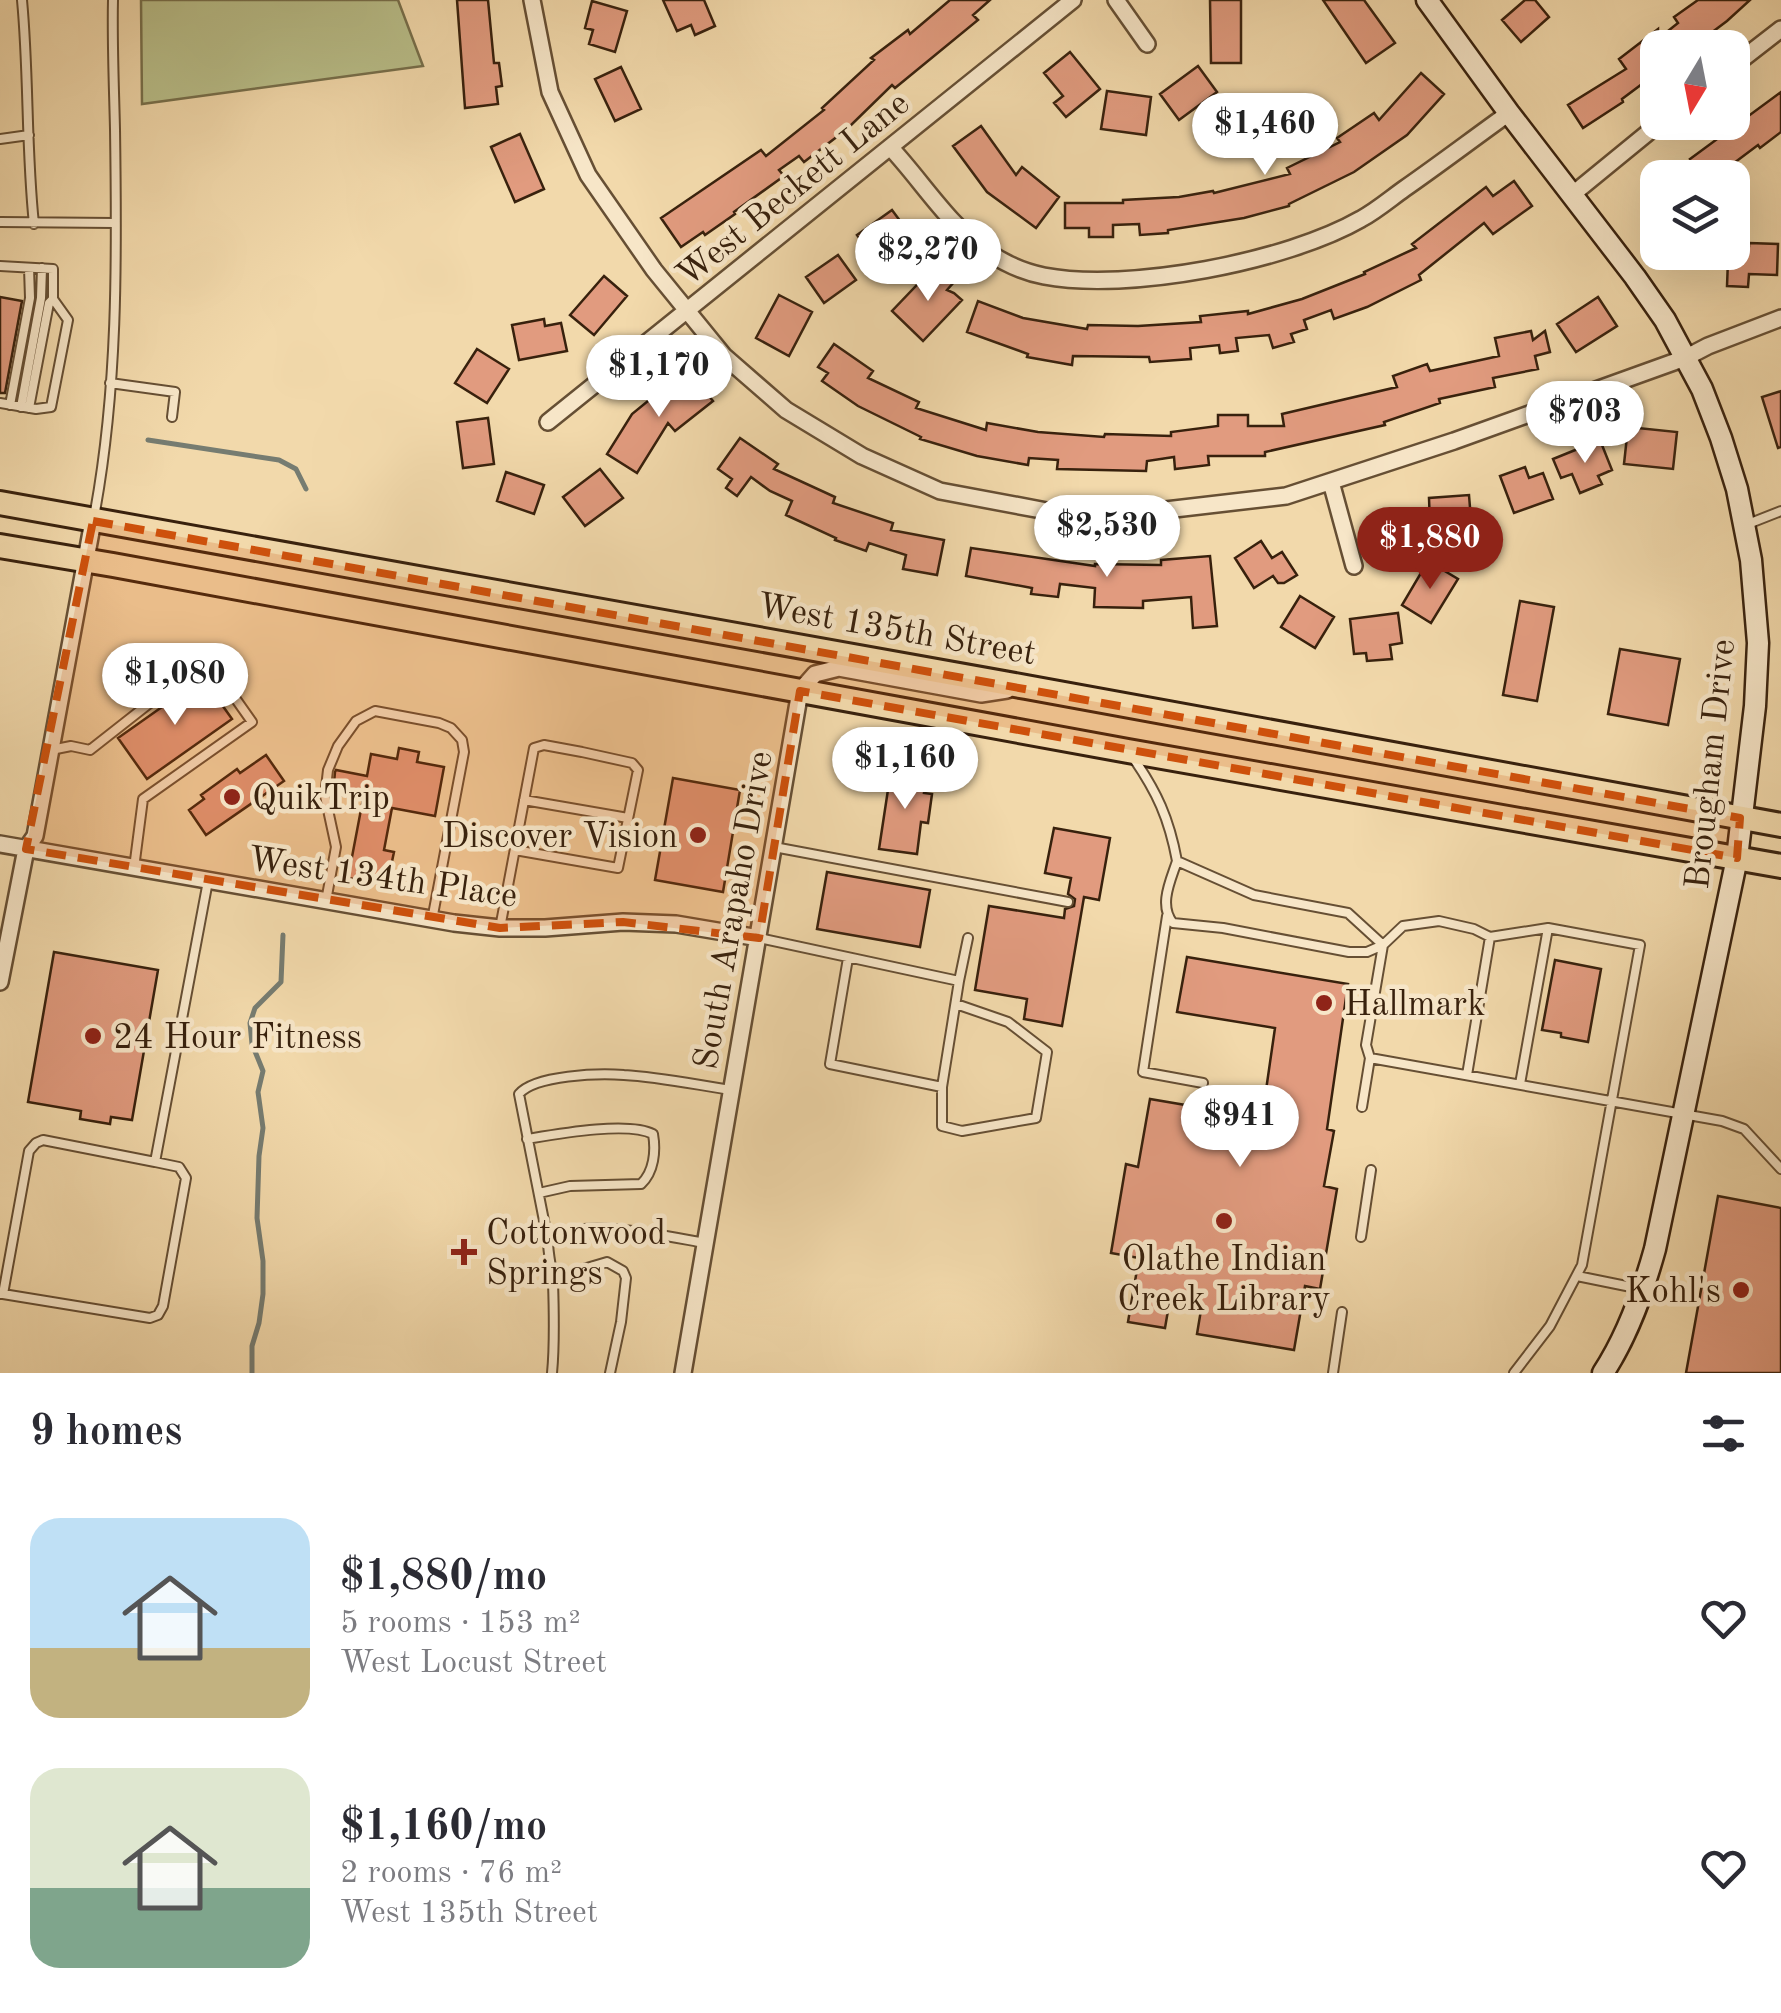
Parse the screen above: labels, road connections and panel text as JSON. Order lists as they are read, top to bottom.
{
  "streets": {
    "main road": ["West 135th Street"],
    "street": [
      "West Beckett Lane",
      "Brougham Drive",
      "West 134th Place",
      "South Arapaho Drive"
    ]
  },
  "crossings": [
    ["West 135th Street", "Brougham Drive"],
    ["West 134th Place", "South Arapaho Drive"]
  ],
  "places": {
    "other": [
      "QuikTrip",
      "Discover Vision",
      "Hallmark",
      "24 Hour Fitness",
      "Olathe Indian Creek Library",
      "Kohl's"
    ],
    "health": ["Cottonwood Springs"]
  },
  "north": "bottom",
  "page": {
    "price": [
      "$1,460",
      "$2,270",
      "$1,170",
      "$703",
      "$2,530",
      "$1,880",
      "$1,080",
      "$1,160",
      "$941"
    ],
    "heading": "9 homes",
    "list": [
      {
        "name": "$1,880/mo",
        "note": "5 rooms · 153 m² · West Locust Street"
      },
      {
        "name": "$1,160/mo",
        "note": "2 rooms · 76 m² · West 135th Street"
      }
    ]
  }
}
